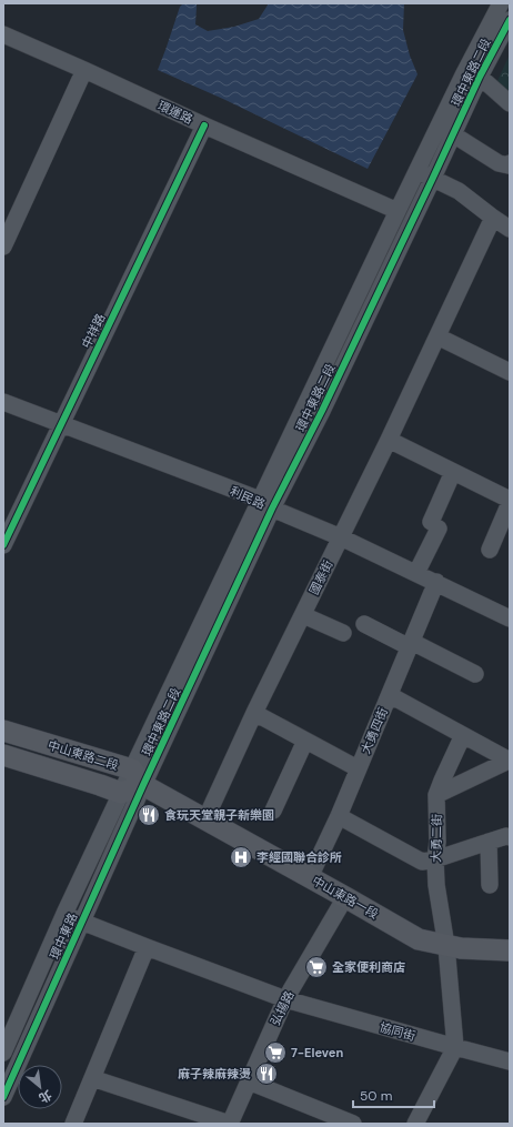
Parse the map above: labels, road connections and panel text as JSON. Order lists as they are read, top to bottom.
{
  "streets": {
    "main road": ["中山東路二段", "中山東路一段"],
    "street": [
      "環中東路二段",
      "環運路",
      "中祥路",
      "利民路",
      "國泰街",
      "大勇四街",
      "大勇二街",
      "環中東路",
      "弘揚路",
      "協同街"
    ]
  },
  "crossings": [
    ["環中東路二段", "環運路"],
    ["環中東路二段", "利民路"],
    ["環中東路二段", "中山東路二段"],
    ["環中東路二段", "中山東路一段"],
    ["環中東路二段", "環中東路"],
    ["環運路", "中祥路"],
    ["中祥路", "利民路"],
    ["利民路", "國泰街"],
    ["利民路", "大勇四街"],
    ["國泰街", "中山東路一段"],
    ["大勇四街", "中山東路一段"],
    ["中山東路二段", "中山東路一段"],
    ["中山東路二段", "環中東路"],
    ["大勇二街", "中山東路一段"],
    ["大勇二街", "協同街"],
    ["中山東路一段", "環中東路"],
    ["中山東路一段", "弘揚路"],
    ["環中東路", "協同街"],
    ["弘揚路", "協同街"]
  ],
  "places": {
    "restaurant": ["食玩天堂親子新樂園", "麻子辣麻辣燙"],
    "hospital": ["李經國聯合診所"],
    "supermarket": ["全家便利商店", "7-Eleven"]
  },
  "scale_bar": "50 m",
  "north": "bottom right"
}
